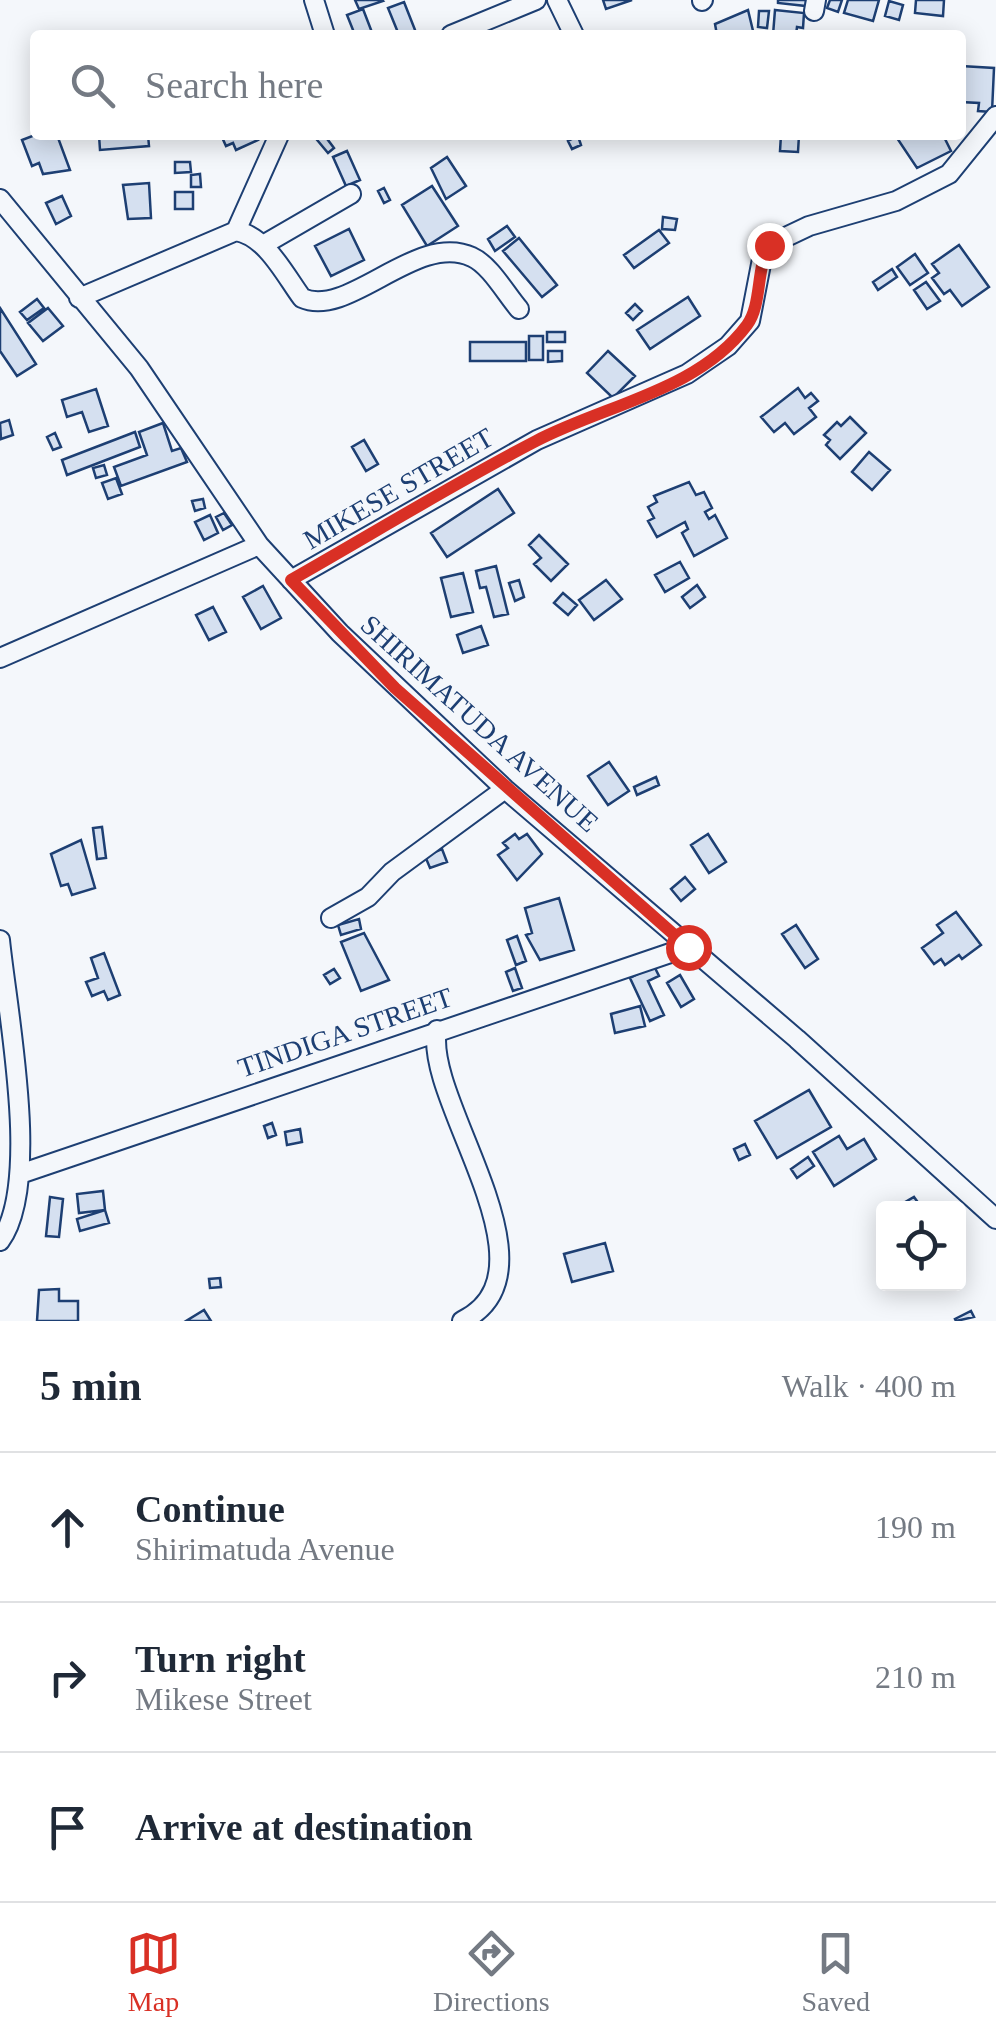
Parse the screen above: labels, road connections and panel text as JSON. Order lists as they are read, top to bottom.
{
  "streets": {
    "street": ["MIKESE STREET", "SHIRIMATUDA AVENUE", "TINDIGA STREET"]
  },
  "crossings": [
    ["MIKESE STREET", "SHIRIMATUDA AVENUE"],
    ["SHIRIMATUDA AVENUE", "TINDIGA STREET"]
  ],
  "page": {
    "search": "Search here",
    "heading": ["5 min", "Walk · 400 m"],
    "list": [
      ["Continue", "Shirimatuda Avenue", "190 m"],
      ["Turn right", "Mikese Street", "210 m"],
      "Arrive at destination"
    ],
    "nav": ["Map", "Directions", "Saved"]
  }
}
